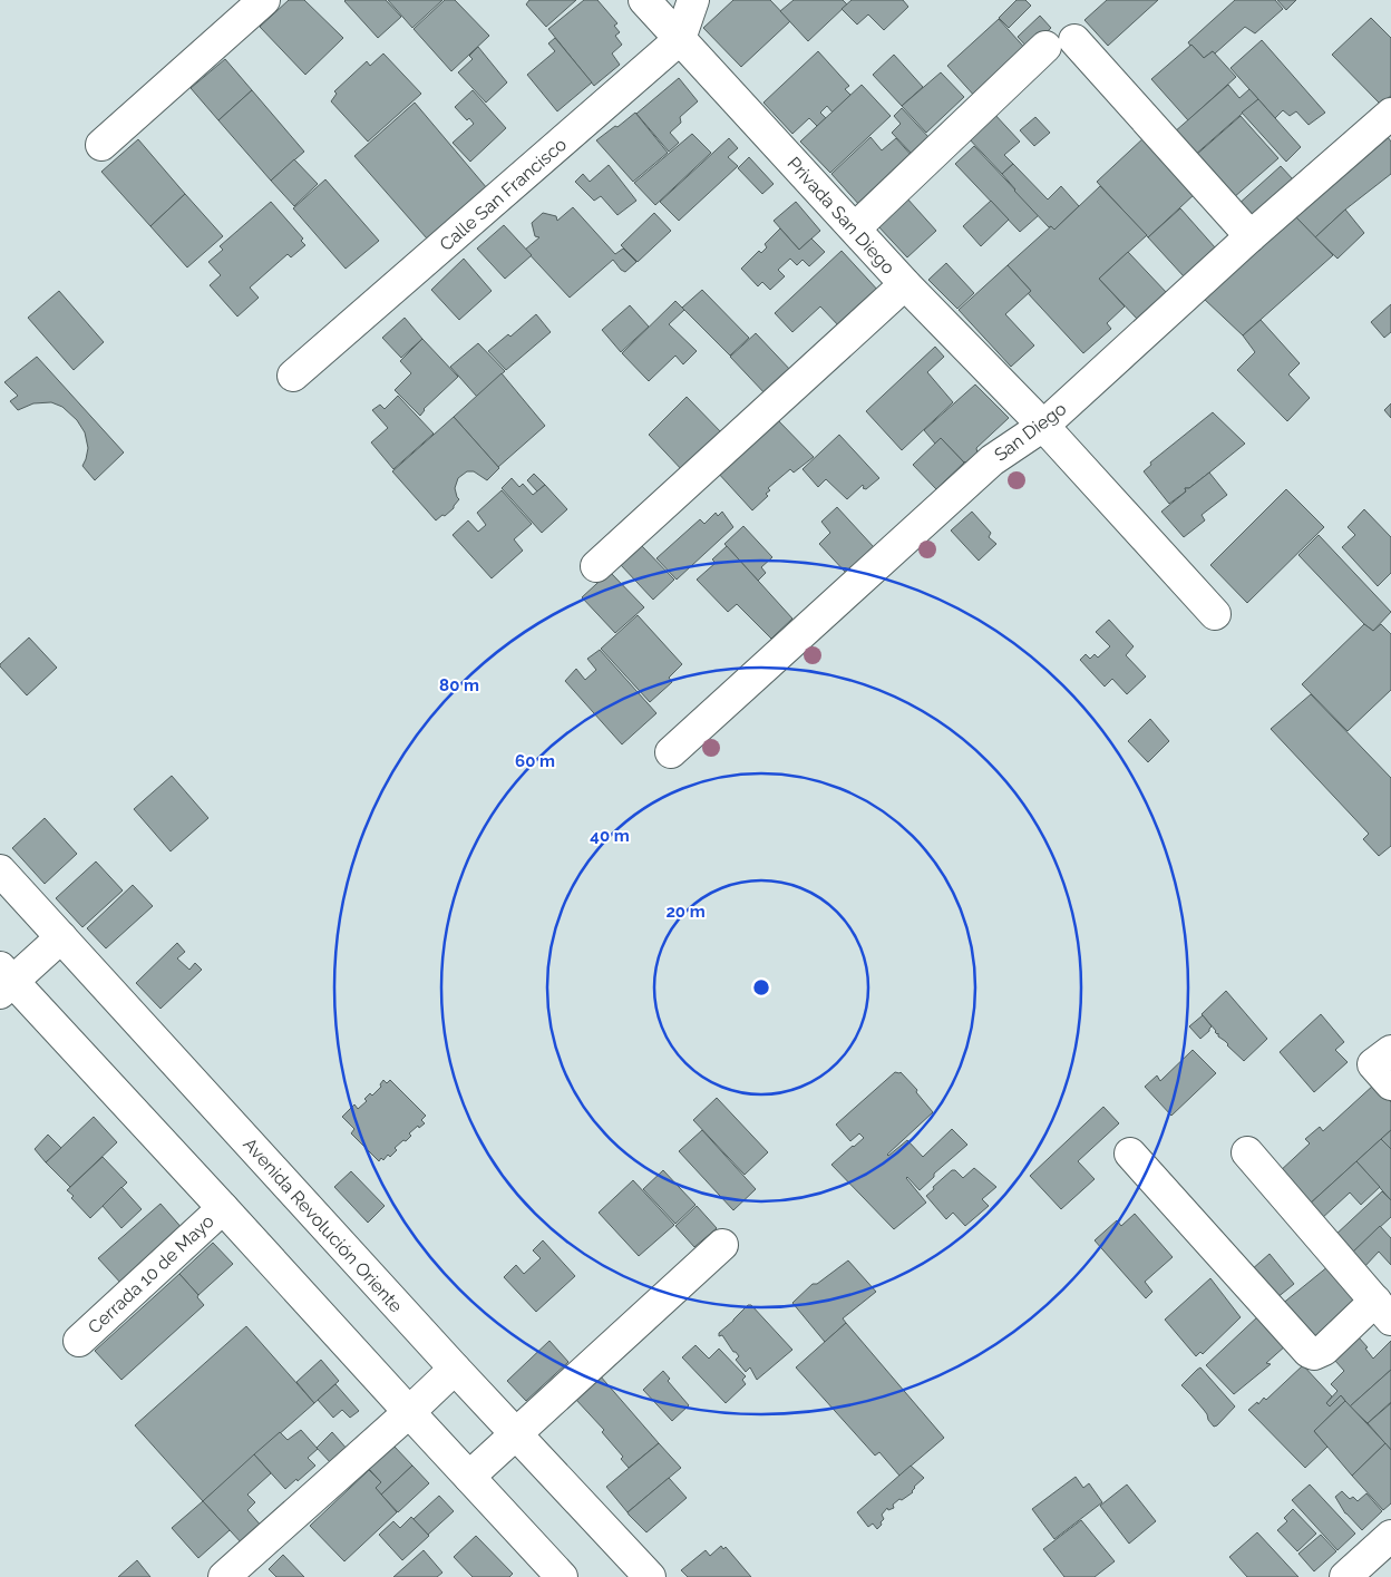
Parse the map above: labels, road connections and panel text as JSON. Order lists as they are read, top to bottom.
{
  "streets": {
    "street": [
      "Calle San Francisco",
      "Privada San Diego",
      "San Diego",
      "Avenida Revolución Oriente",
      "Cerrada 10 de Mayo"
    ]
  },
  "crossings": [
    ["Calle San Francisco", "Privada San Diego"],
    ["Privada San Diego", "San Diego"]
  ],
  "rings": [
    "80 m",
    "60 m",
    "40 m",
    "20 m"
  ]
}
